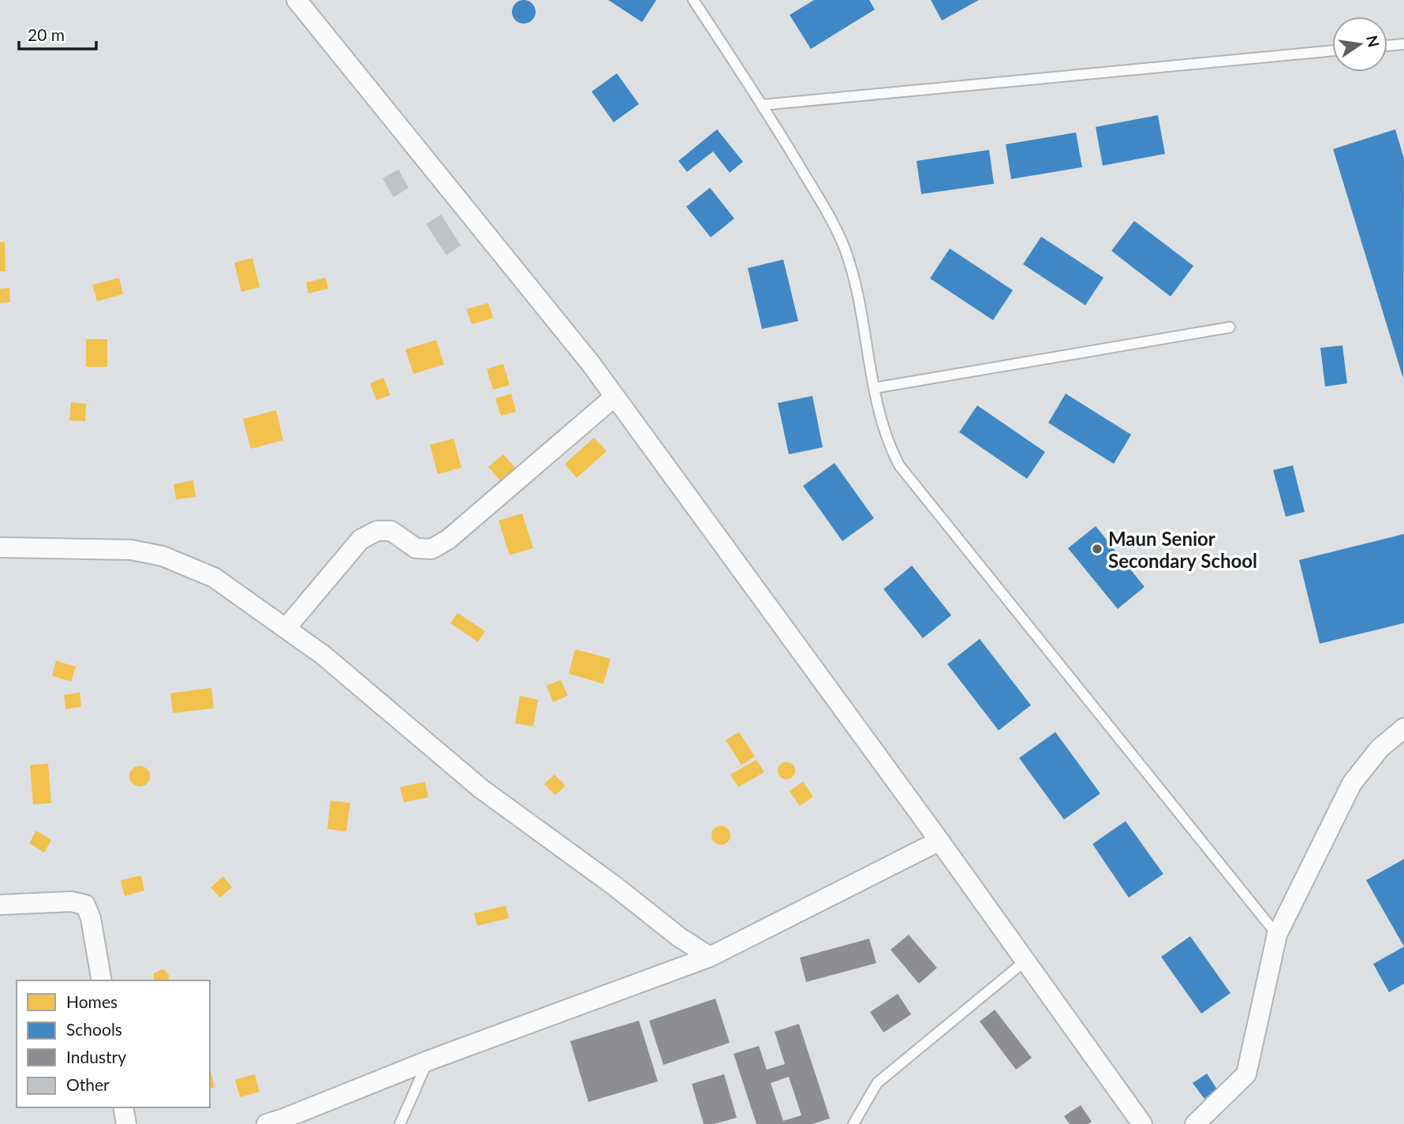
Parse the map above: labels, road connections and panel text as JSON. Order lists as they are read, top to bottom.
{
  "places": ["Maun Senior Secondary School"],
  "legend": [
    "Homes",
    "Schools",
    "Industry",
    "Other"
  ],
  "scale_bar": "20 m",
  "north": "right"
}
